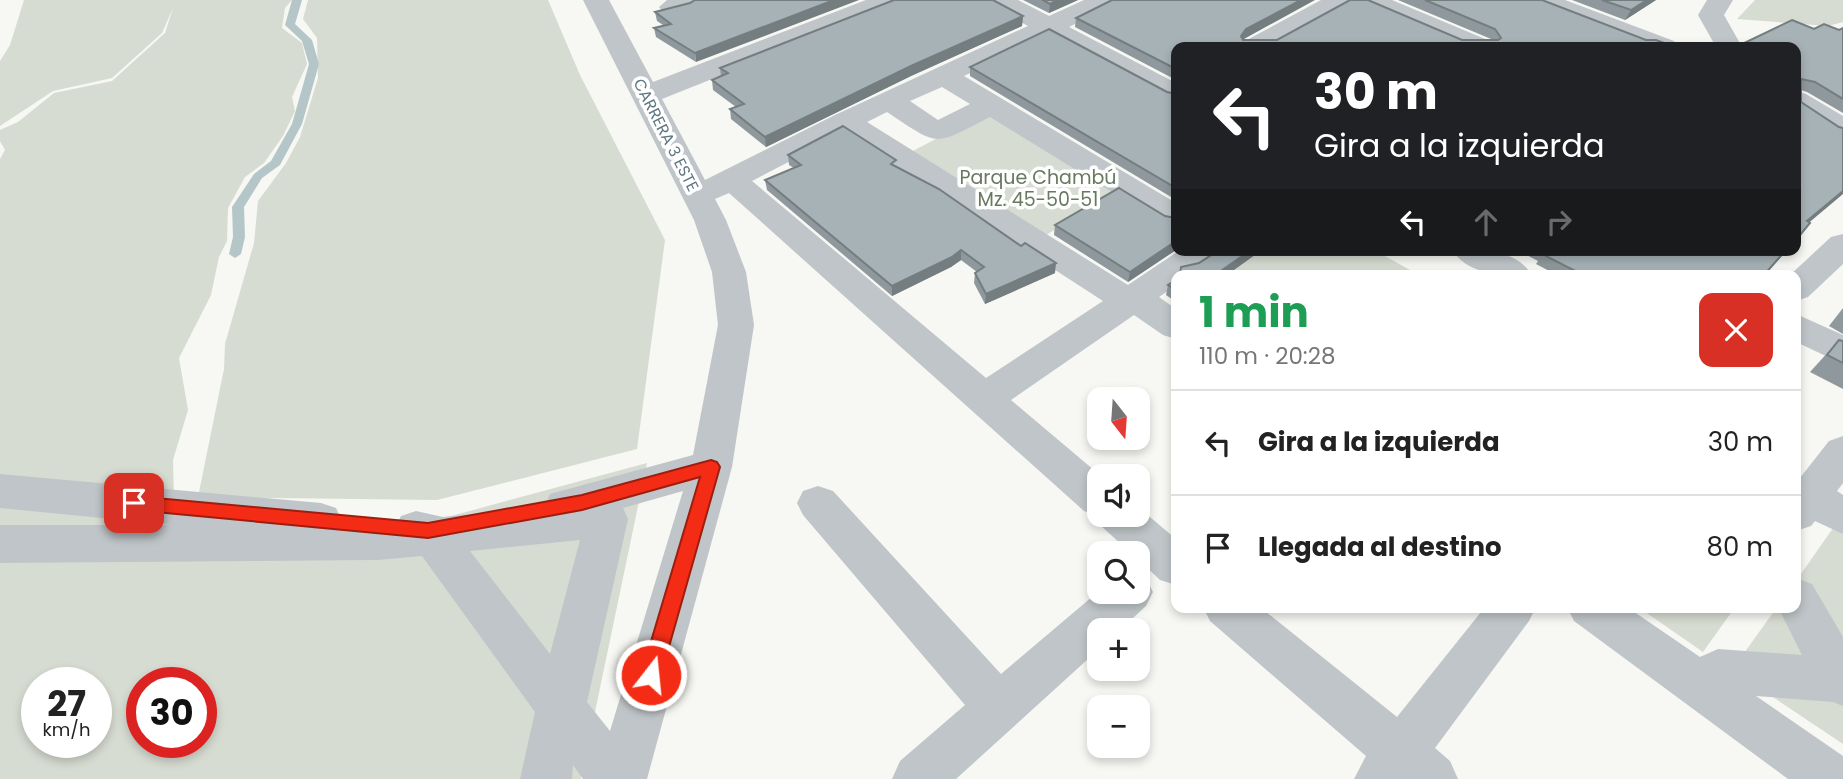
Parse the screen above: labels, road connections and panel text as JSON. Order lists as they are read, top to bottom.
{
  "streets": {
    "street": ["CARRERA 3 ESTE"]
  },
  "parks": ["Parque Chambú Mz. 45-50-51"],
  "north": "bottom",
  "page": {
    "turn": ["30 m", "Gira a la izquierda"],
    "heading": ["1 min", "110 m · 20:28"],
    "map_buttons": ["+", "−"],
    "list": [
      {
        "name": "Gira a la izquierda",
        "value": "30 m"
      },
      {
        "name": "Llegada al destino",
        "value": "80 m"
      }
    ],
    "speed": "27 km/h",
    "limit": "30"
  }
}
